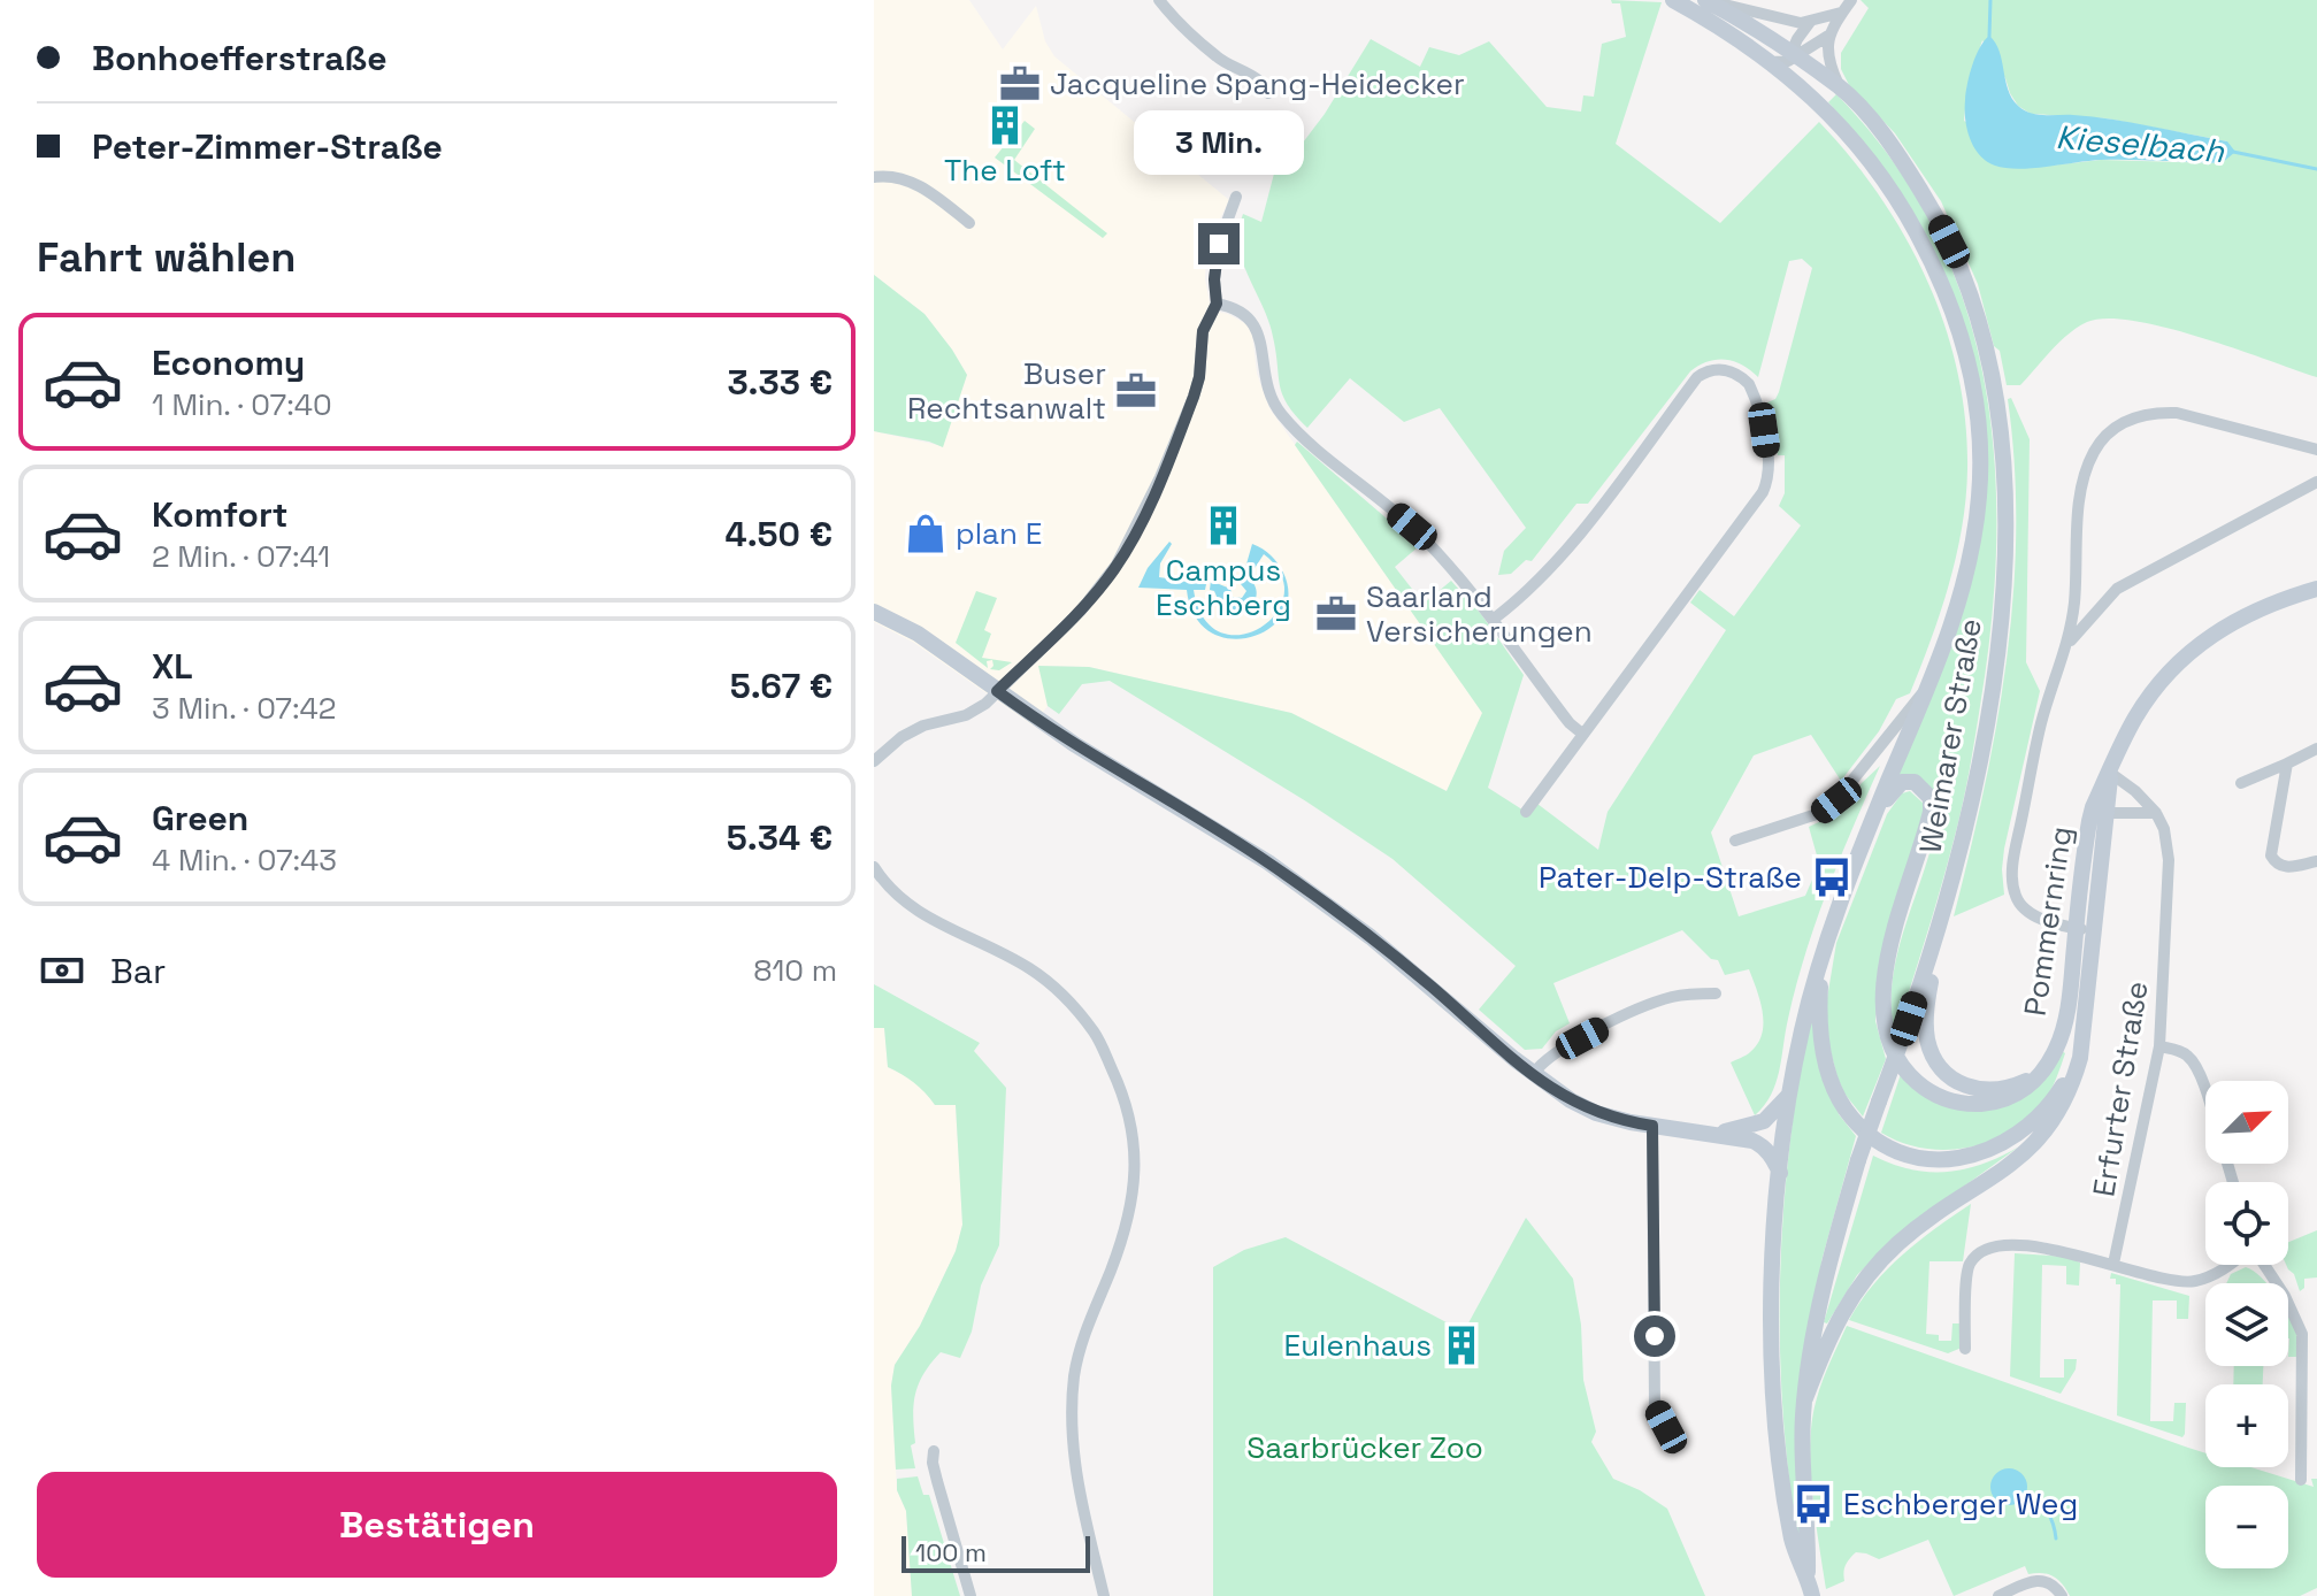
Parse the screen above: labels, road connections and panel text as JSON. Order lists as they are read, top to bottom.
{
  "streets": {
    "street": ["Weimarer Straße", "Pommernring", "Erfurter Straße"]
  },
  "crossings": [
    ["Weimarer Straße", "Pommernring"]
  ],
  "water": ["Kieselbach"],
  "parks": ["Saarbrücker Zoo"],
  "places": {
    "office": ["Jacqueline Spang-Heidecker", "Buser Rechtsanwalt", "Saarland Versicherungen"],
    "building": ["The Loft", "Campus Eschberg", "Eulenhaus"],
    "shop": ["plan E"],
    "bus stop": ["Pater-Delp-Straße", "Eschberger Weg"]
  },
  "scale_bar": "100 m",
  "north": "top right",
  "page": {
    "banner": ["Bonhoefferstraße", "Peter-Zimmer-Straße"],
    "bubble": "3 Min.",
    "heading": "Fahrt wählen",
    "list": [
      {
        "name": "Economy",
        "note": "1 Min. · 07:40",
        "value": "3.33 €"
      },
      {
        "name": "Komfort",
        "note": "2 Min. · 07:41",
        "value": "4.50 €"
      },
      {
        "name": "XL",
        "note": "3 Min. · 07:42",
        "value": "5.67 €"
      },
      {
        "name": "Green",
        "note": "4 Min. · 07:43",
        "value": "5.34 €"
      }
    ],
    "pay": ["Bar", "810 m"],
    "map_buttons": ["+", "−"],
    "buttons": "Bestätigen",
    "scale": "100 m"
  }
}
